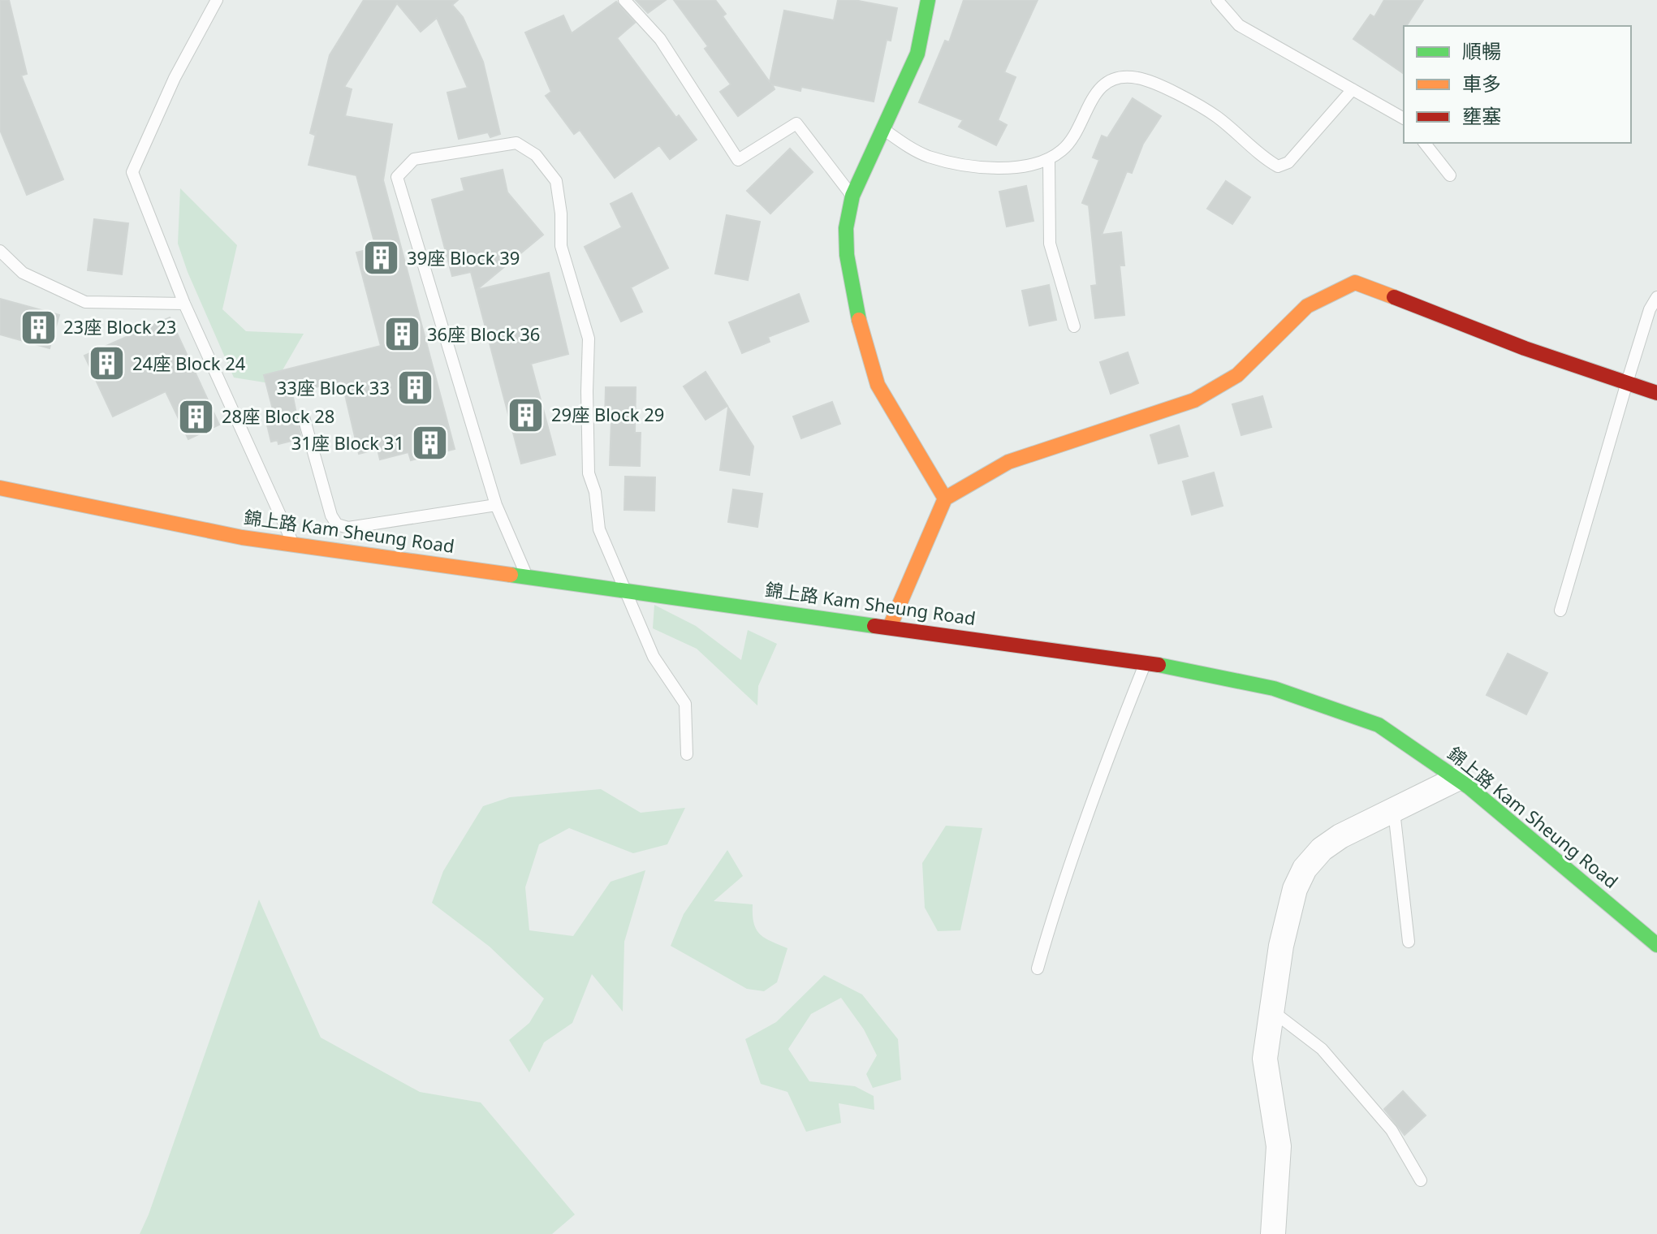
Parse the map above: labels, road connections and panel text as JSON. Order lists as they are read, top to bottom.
{
  "streets": {
    "main road": ["錦上路 Kam Sheung Road"]
  },
  "places": {
    "building": [
      "39座 Block 39",
      "23座 Block 23",
      "36座 Block 36",
      "24座 Block 24",
      "33座 Block 33",
      "29座 Block 29",
      "28座 Block 28",
      "31座 Block 31"
    ]
  },
  "legend": ["順暢", "車多", "壅塞"]
}
